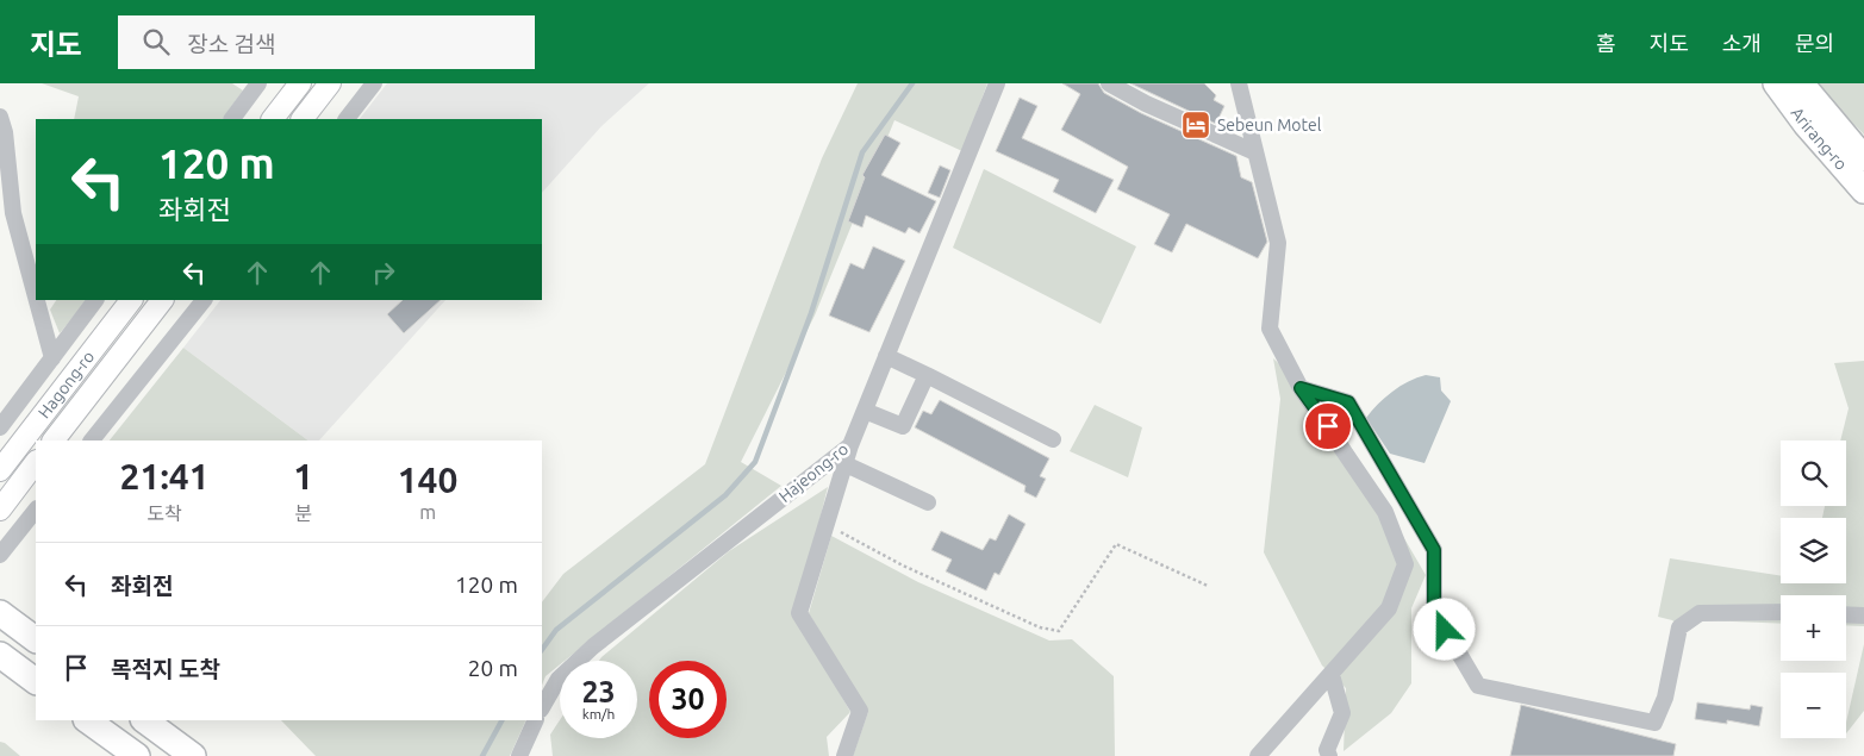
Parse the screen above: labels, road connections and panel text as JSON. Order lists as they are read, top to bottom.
{
  "streets": {
    "highway": ["Arirang-ro"],
    "main road": ["Hagong-ro"],
    "street": ["Hajeong-ro"]
  },
  "places": {
    "hotel": ["Sebeun Motel"]
  },
  "page": {
    "header": "지도",
    "search": "장소 검색",
    "nav": [
      "홈",
      "지도",
      "소개",
      "문의"
    ],
    "turn": ["120 m", "좌회전"],
    "map_buttons": ["+", "−"],
    "eta": [
      "21:41",
      "도착",
      "1",
      "분",
      "140",
      "m"
    ],
    "list": [
      {
        "name": "좌회전",
        "value": "120 m"
      },
      {
        "name": "목적지 도착",
        "value": "20 m"
      }
    ],
    "speed": "23 km/h",
    "limit": "30"
  }
}
